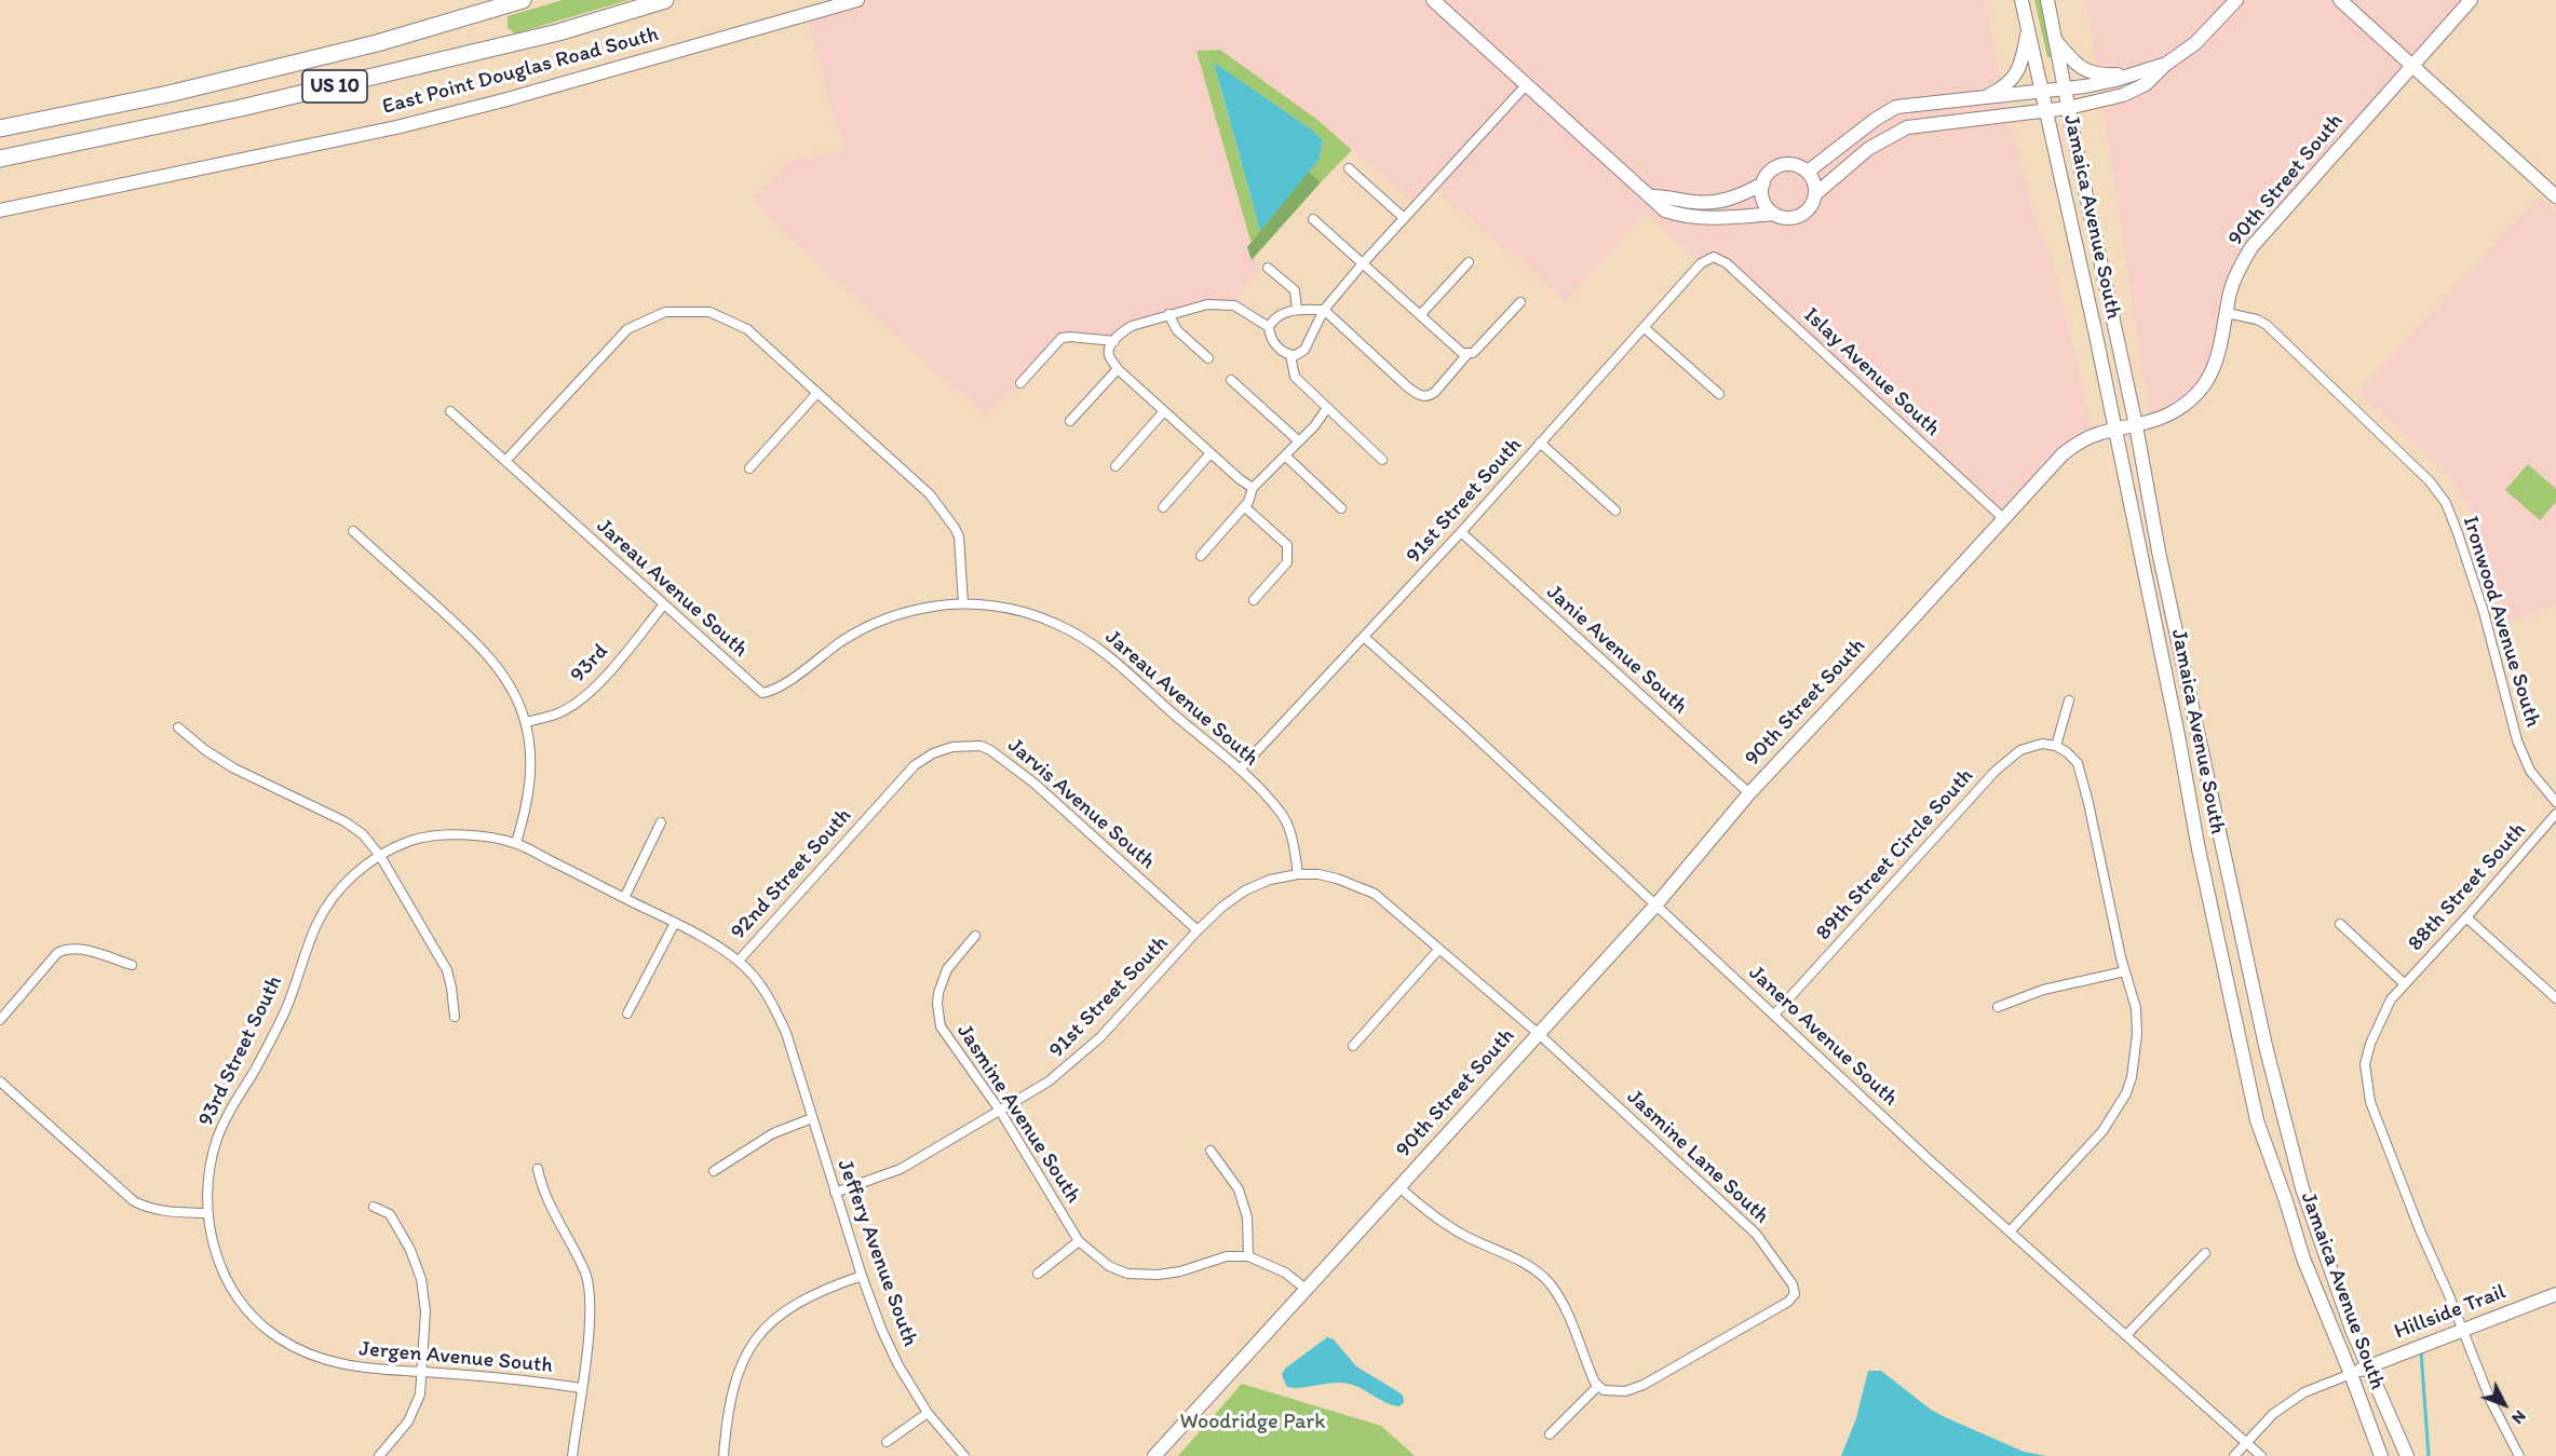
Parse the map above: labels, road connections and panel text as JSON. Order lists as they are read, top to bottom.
{
  "streets": {
    "highway": ["US 10"],
    "street": [
      "East Point Douglas Road South",
      "90th Street South",
      "Jamaica Avenue South",
      "Islay Avenue South",
      "91st Street South",
      "Jareau Avenue South",
      "Ironwood Avenue South",
      "Janie Avenue South",
      "93rd",
      "Jarvis Avenue South",
      "89th Street Circle South",
      "92nd Street South",
      "88th Street South",
      "Janero Avenue South",
      "93rd Street South",
      "Jasmine Avenue South",
      "Jasmine Lane South",
      "Jeffery Avenue South",
      "Hillside Trail",
      "Jergen Avenue South"
    ]
  },
  "crossings": [
    ["90th Street South", "Jamaica Avenue South"],
    ["90th Street South", "Islay Avenue South"],
    ["90th Street South", "Ironwood Avenue South"],
    ["90th Street South", "Janie Avenue South"],
    ["90th Street South", "Janero Avenue South"],
    ["90th Street South", "Jasmine Avenue South"],
    ["90th Street South", "Jasmine Lane South"],
    ["Jamaica Avenue South", "Hillside Trail"],
    ["Islay Avenue South", "91st Street South"],
    ["91st Street South", "Jareau Avenue South"],
    ["91st Street South", "Janie Avenue South"],
    ["91st Street South", "Jarvis Avenue South"],
    ["91st Street South", "Janero Avenue South"],
    ["91st Street South", "Jasmine Avenue South"],
    ["91st Street South", "Jeffery Avenue South"],
    ["Jareau Avenue South", "93rd"],
    ["Jarvis Avenue South", "92nd Street South"],
    ["89th Street Circle South", "Janero Avenue South"],
    ["92nd Street South", "Jeffery Avenue South"],
    ["88th Street South", "Hillside Trail"],
    ["Janero Avenue South", "Hillside Trail"],
    ["93rd Street South", "Jeffery Avenue South"],
    ["93rd Street South", "Jergen Avenue South"]
  ],
  "parks": ["Woodridge Park"],
  "north": "bottom right"
}
